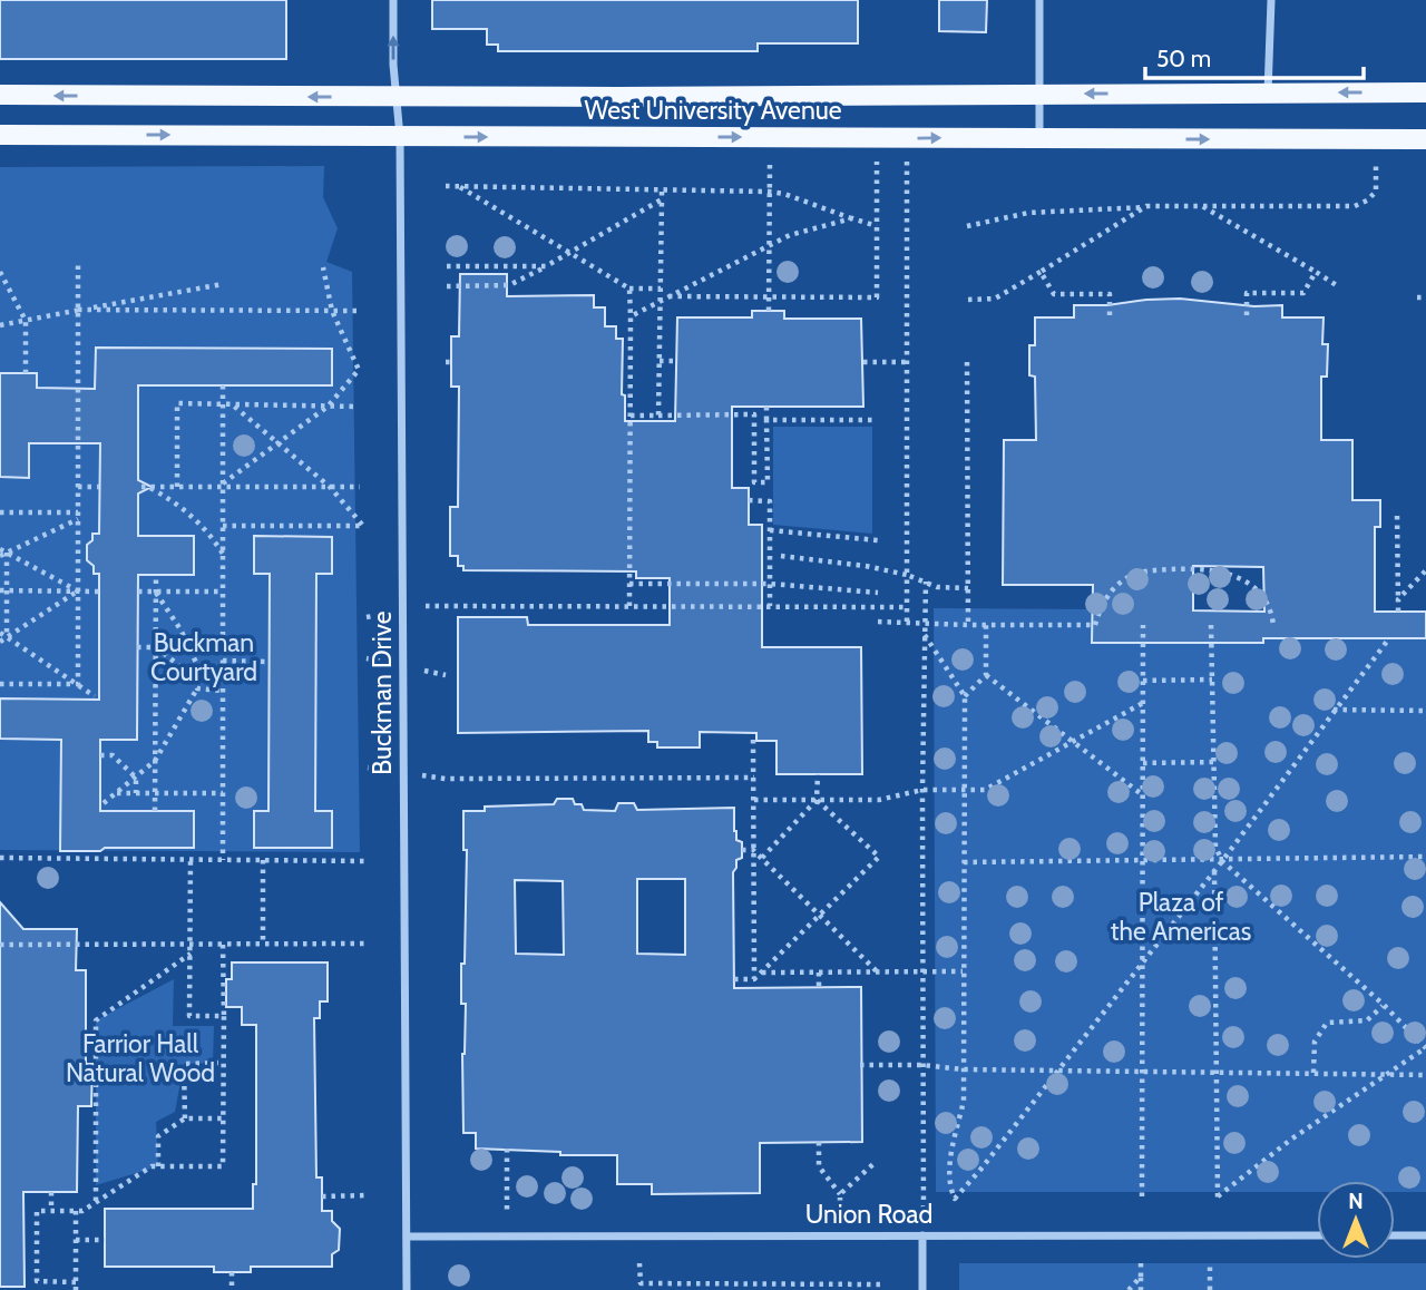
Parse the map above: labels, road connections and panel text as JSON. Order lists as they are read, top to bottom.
{
  "streets": {
    "main road": ["West University Avenue"],
    "street": ["Buckman Drive", "Union Road"]
  },
  "crossings": [
    ["West University Avenue", "Buckman Drive"],
    ["Buckman Drive", "Union Road"]
  ],
  "parks": ["Buckman Courtyard", "Plaza of the Americas", "Farrior Hall Natural Wood"],
  "scale_bar": "50 m",
  "north": "top"
}
